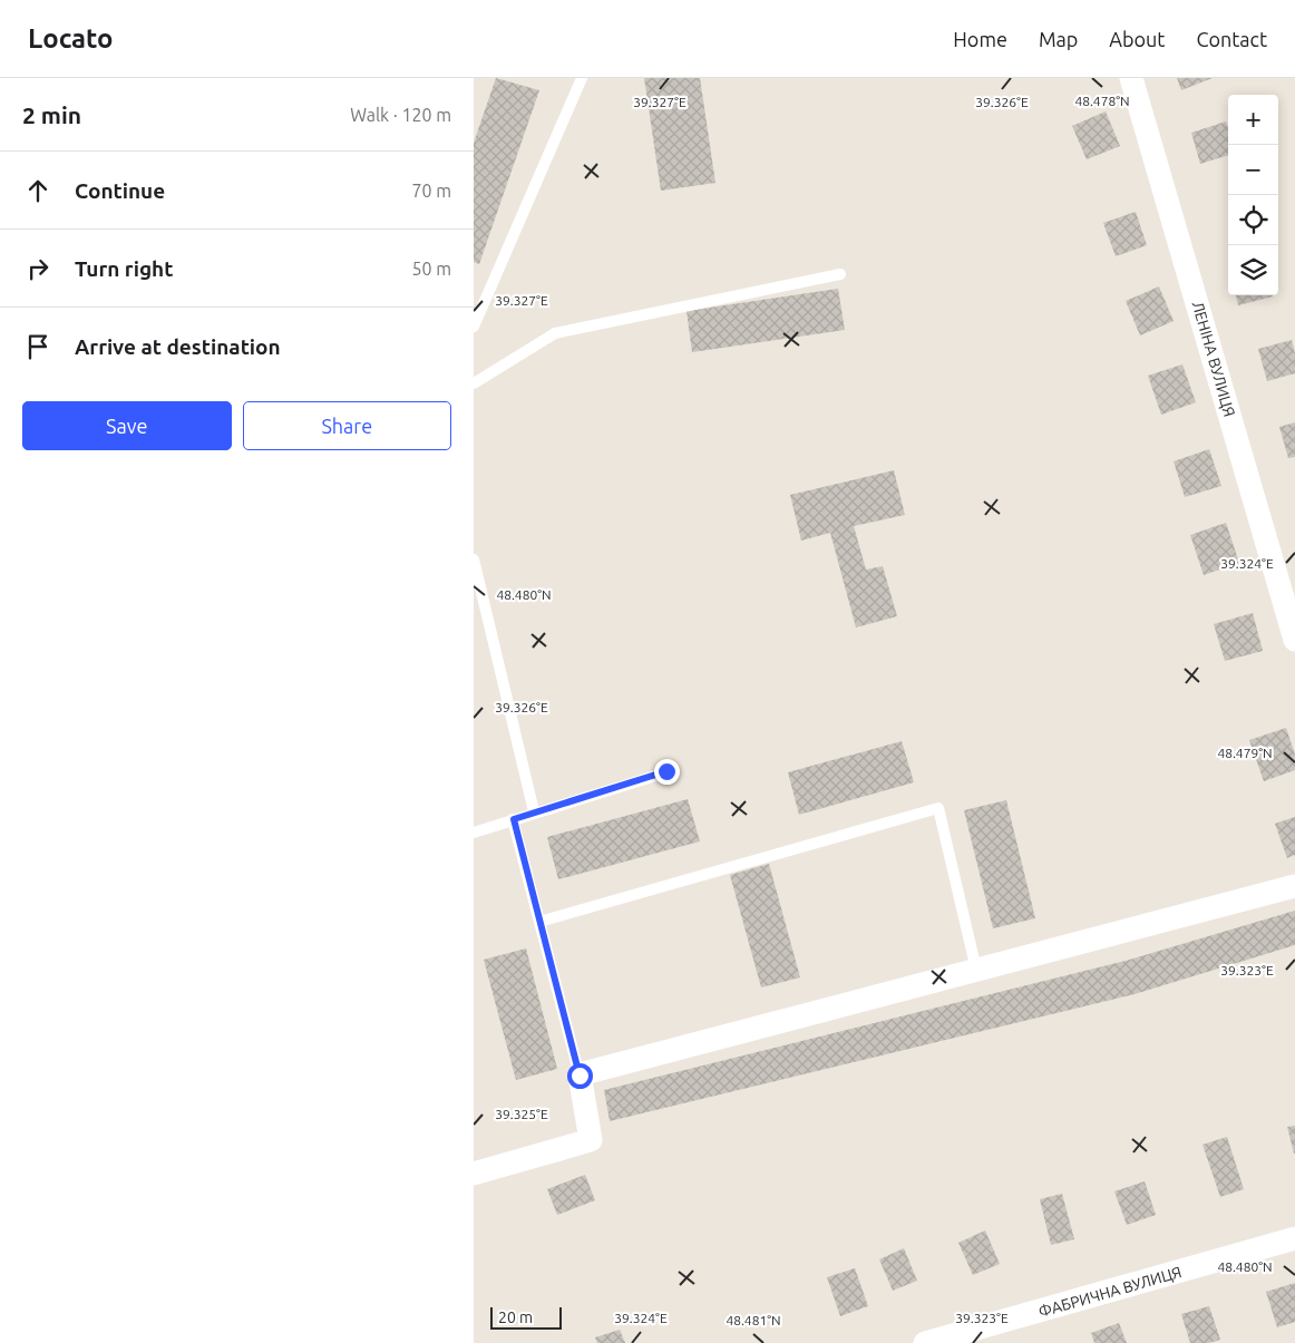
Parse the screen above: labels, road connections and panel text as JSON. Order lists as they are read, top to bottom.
{
  "streets": {
    "street": ["ЛЕНІНА ВУЛИЦЯ", "ФАБРИЧНА ВУЛИЦЯ"]
  },
  "scale_bar": "20 m",
  "page": {
    "header": "Locato",
    "nav": [
      "Home",
      "Map",
      "About",
      "Contact"
    ],
    "heading": ["2 min", "Walk · 120 m"],
    "map_buttons": ["+", "−"],
    "list": [
      ["Continue", "70 m"],
      ["Turn right", "50 m"],
      "Arrive at destination"
    ],
    "buttons": ["Save", "Share"],
    "scale": "20 m"
  },
  "coordinates": [
    "48.478°N",
    "39.327°E",
    "39.326°E",
    "39.324°E",
    "48.480°N",
    "48.479°N",
    "39.323°E",
    "39.325°E",
    "48.481°N"
  ]
}
